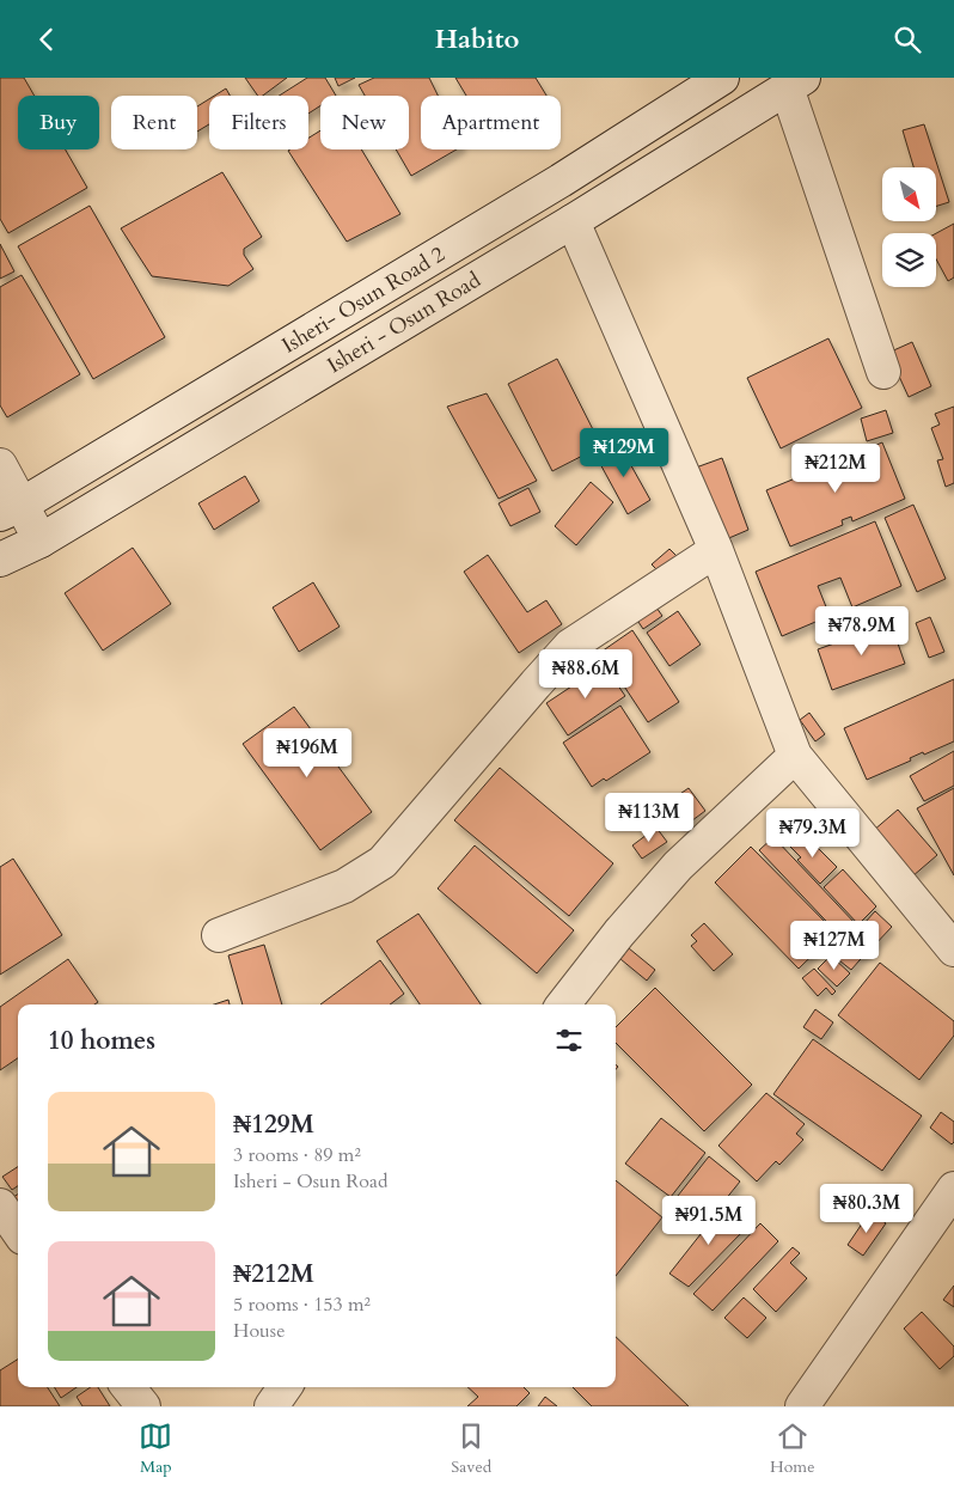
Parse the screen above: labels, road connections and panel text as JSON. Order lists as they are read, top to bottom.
{
  "streets": {
    "street": ["Isheri- Osun Road 2", "Isheri - Osun Road"]
  },
  "north": "bottom right",
  "page": {
    "header": "Habito",
    "chip": [
      "Buy",
      "Rent",
      "Filters",
      "New",
      "Apartment"
    ],
    "price": [
      "₦129M",
      "₦212M",
      "₦78.9M",
      "₦88.6M",
      "₦196M",
      "₦113M",
      "₦79.3M",
      "₦127M",
      "₦80.3M",
      "₦91.5M"
    ],
    "heading": "10 homes",
    "list": [
      {
        "name": "₦129M",
        "note": "3 rooms · 89 m² · Isheri - Osun Road"
      },
      {
        "name": "₦212M",
        "note": "5 rooms · 153 m² · House"
      }
    ],
    "tabs": ["Map", "Saved", "Home"]
  }
}
